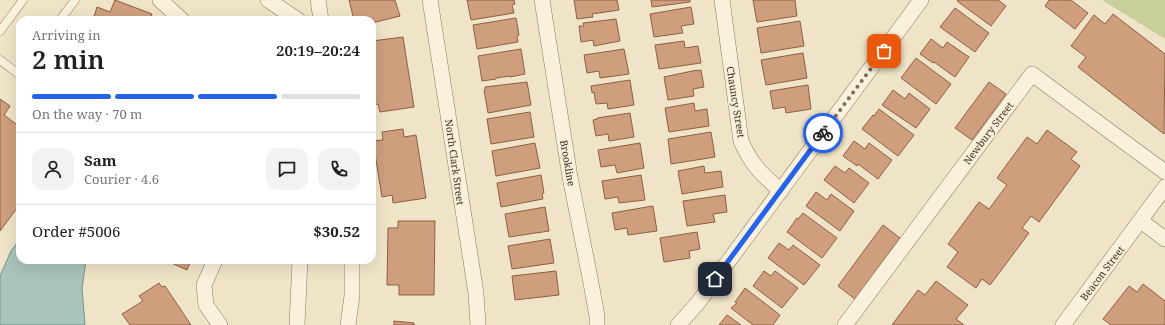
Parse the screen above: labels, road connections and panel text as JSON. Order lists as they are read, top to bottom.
{
  "streets": {
    "street": [
      "Chauncy Street",
      "Newbury Street",
      "North Clark Street",
      "Brookline",
      "Beacon Street"
    ]
  },
  "page": {
    "heading": ["2 min", "Arriving in", "20:19–20:24"],
    "panel": [
      "Sam",
      "Courier · 4.6",
      "Order #5006",
      "$30.52"
    ],
    "bar": "On the way · 70 m"
  }
}
